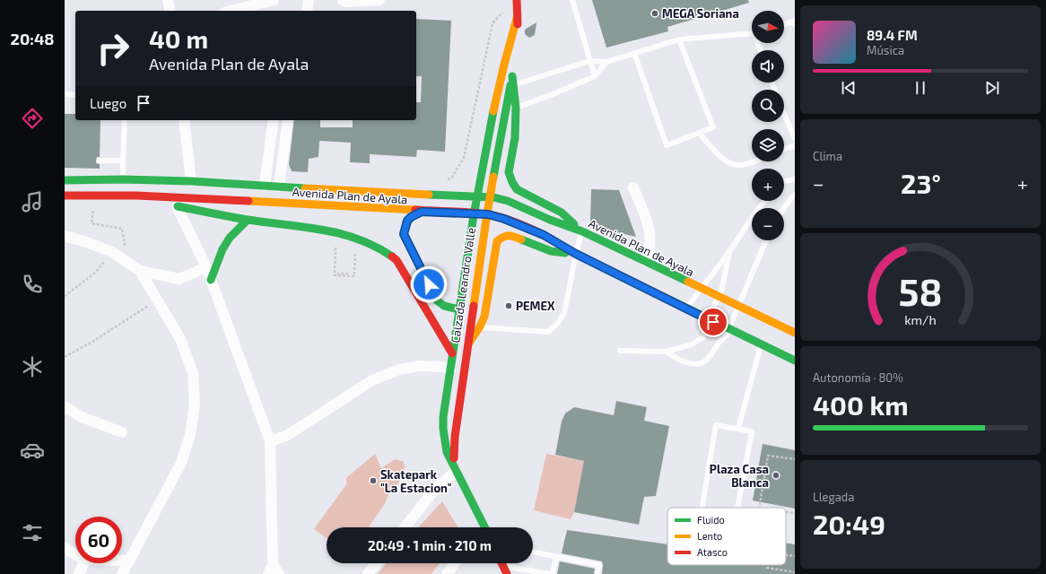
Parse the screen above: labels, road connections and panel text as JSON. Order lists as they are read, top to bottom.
{
  "streets": {
    "main road": ["Avenida Plan de Ayala", "Calzada Leandro Valle"]
  },
  "places": [
    "MEGA Soriana",
    "PEMEX",
    "Plaza Casa Blanca",
    "Skatepark \"La Estacion\""
  ],
  "legend": ["Fluido", "Lento", "Atasco"],
  "north": "right",
  "page": {
    "tabs": "20:48",
    "map_buttons": ["+", "−"],
    "turn": ["40 m", "Avenida Plan de Ayala"],
    "song": ["89.4 FM", "Música"],
    "then": "Luego",
    "tile": [
      "Clima",
      ["Autonomía · 80%", "400 km"],
      ["Llegada", "20:49"]
    ],
    "heat": ["−", "23°", "+"],
    "limit": "60",
    "trip": "20:49 · 1 min · 210 m",
    "gauge": ["58", "km/h"]
  }
}
